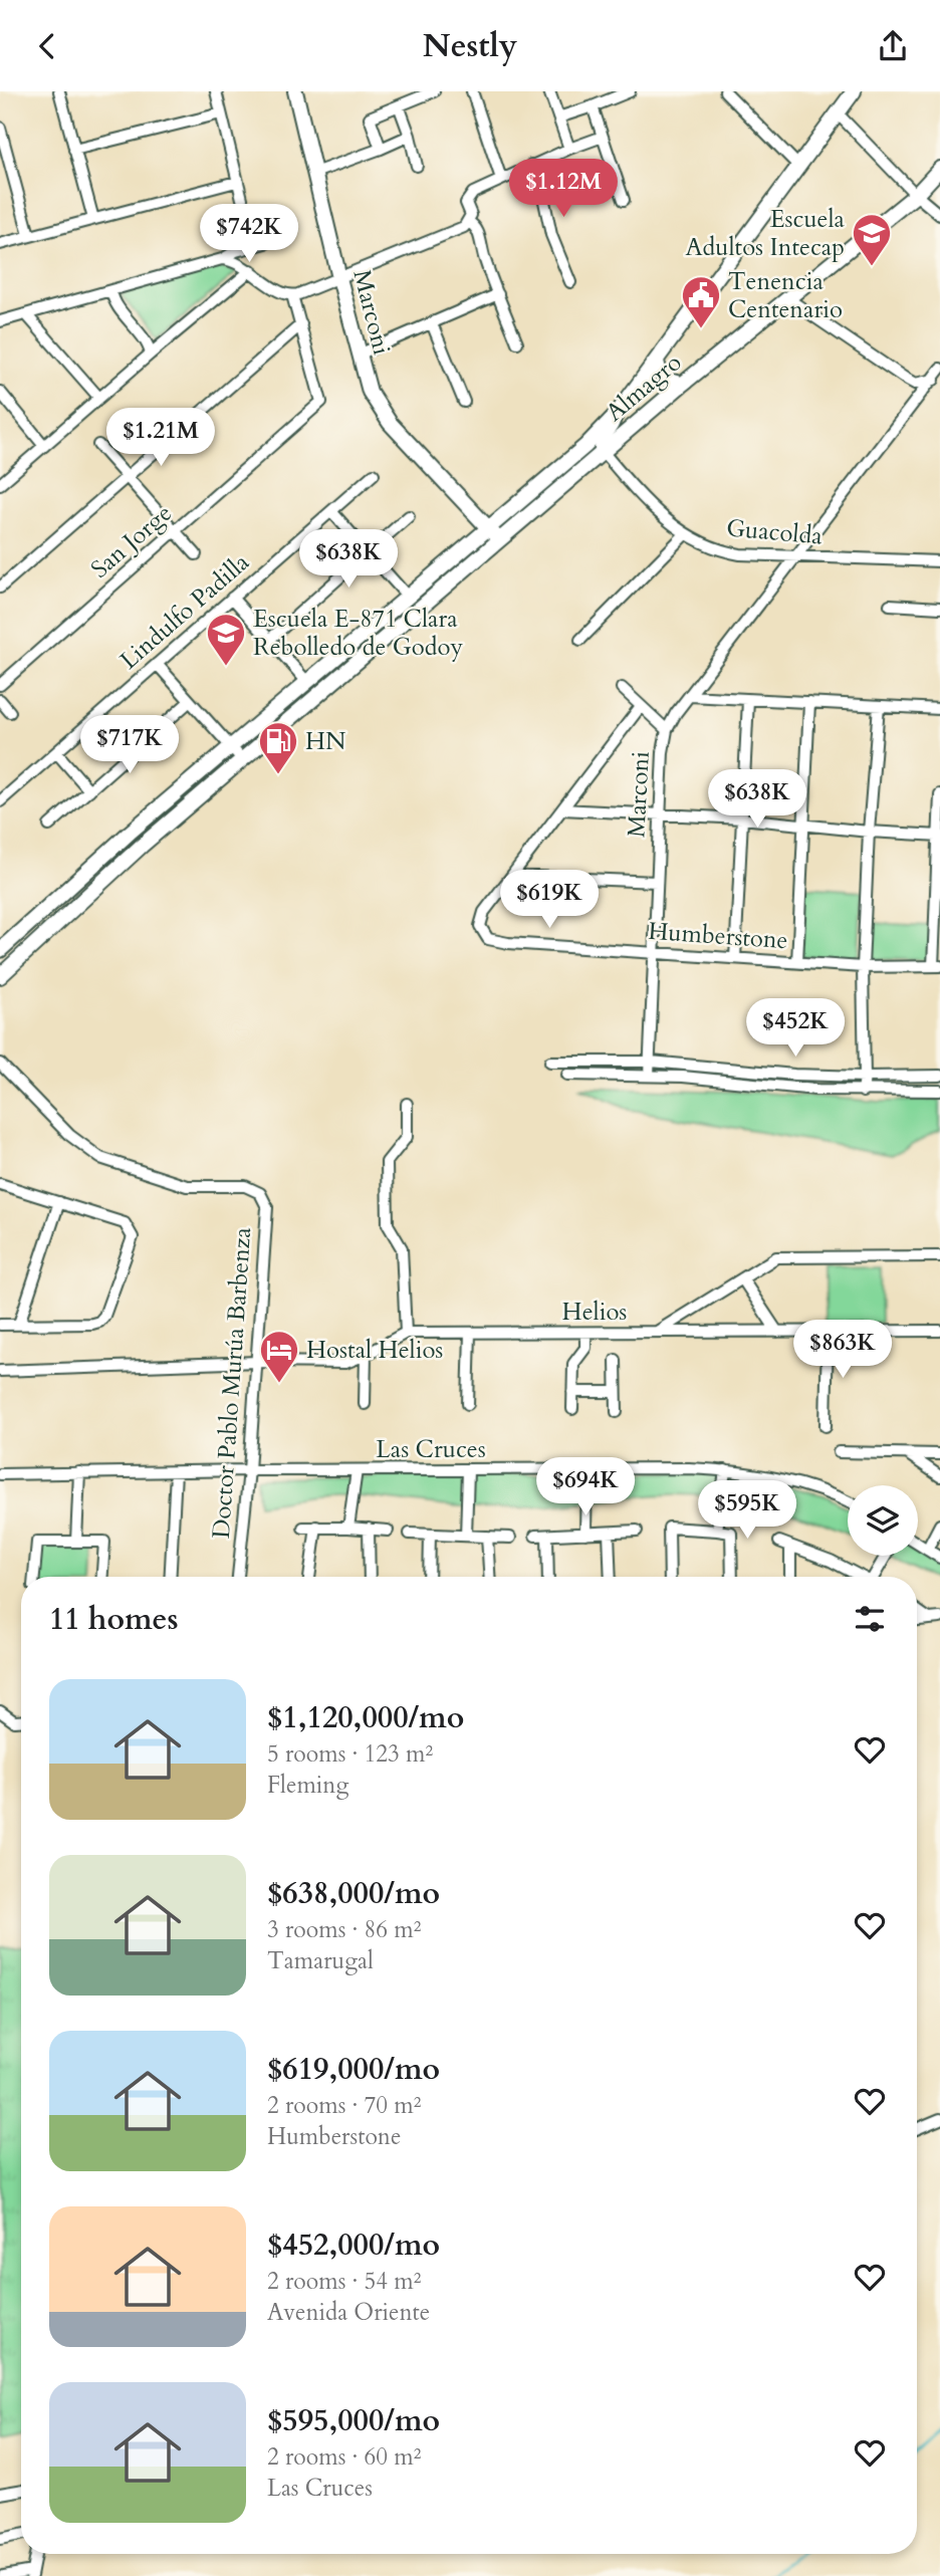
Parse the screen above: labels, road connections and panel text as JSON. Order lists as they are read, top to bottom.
{
  "streets": {
    "main road": ["Marconi", "Almagro"],
    "street": [
      "Guacolda",
      "San Jorge",
      "Lindulfo Padilla",
      "Humberstone",
      "Helios",
      "Doctor Pablo Murúa Barbenza",
      "Las Cruces"
    ]
  },
  "crossings": [
    ["Marconi", "Almagro"],
    ["Marconi", "Guacolda"],
    ["Marconi", "Humberstone"],
    ["Almagro", "Guacolda"],
    ["Helios", "Doctor Pablo Murúa Barbenza"],
    ["Doctor Pablo Murúa Barbenza", "Las Cruces"]
  ],
  "places": {
    "school or university": ["Escuela Adultos Intecap", "Escuela E-871 Clara Rebolledo de Godoy"],
    "public building": ["Tenencia Centenario"],
    "fuel station": ["HN"],
    "hotel": ["Hostal Helios"]
  },
  "page": {
    "header": "Nestly",
    "price": [
      "$1.12M",
      "$742K",
      "$1.21M",
      "$638K",
      "$717K",
      "$638K",
      "$619K",
      "$452K",
      "$863K",
      "$694K",
      "$595K"
    ],
    "heading": "11 homes",
    "list": [
      {
        "name": "$1,120,000/mo",
        "note": "5 rooms · 123 m² · Fleming"
      },
      {
        "name": "$638,000/mo",
        "note": "3 rooms · 86 m² · Tamarugal"
      },
      {
        "name": "$619,000/mo",
        "note": "2 rooms · 70 m² · Humberstone"
      },
      {
        "name": "$452,000/mo",
        "note": "2 rooms · 54 m² · Avenida Oriente"
      },
      {
        "name": "$595,000/mo",
        "note": "2 rooms · 60 m² · Las Cruces"
      }
    ]
  }
}
